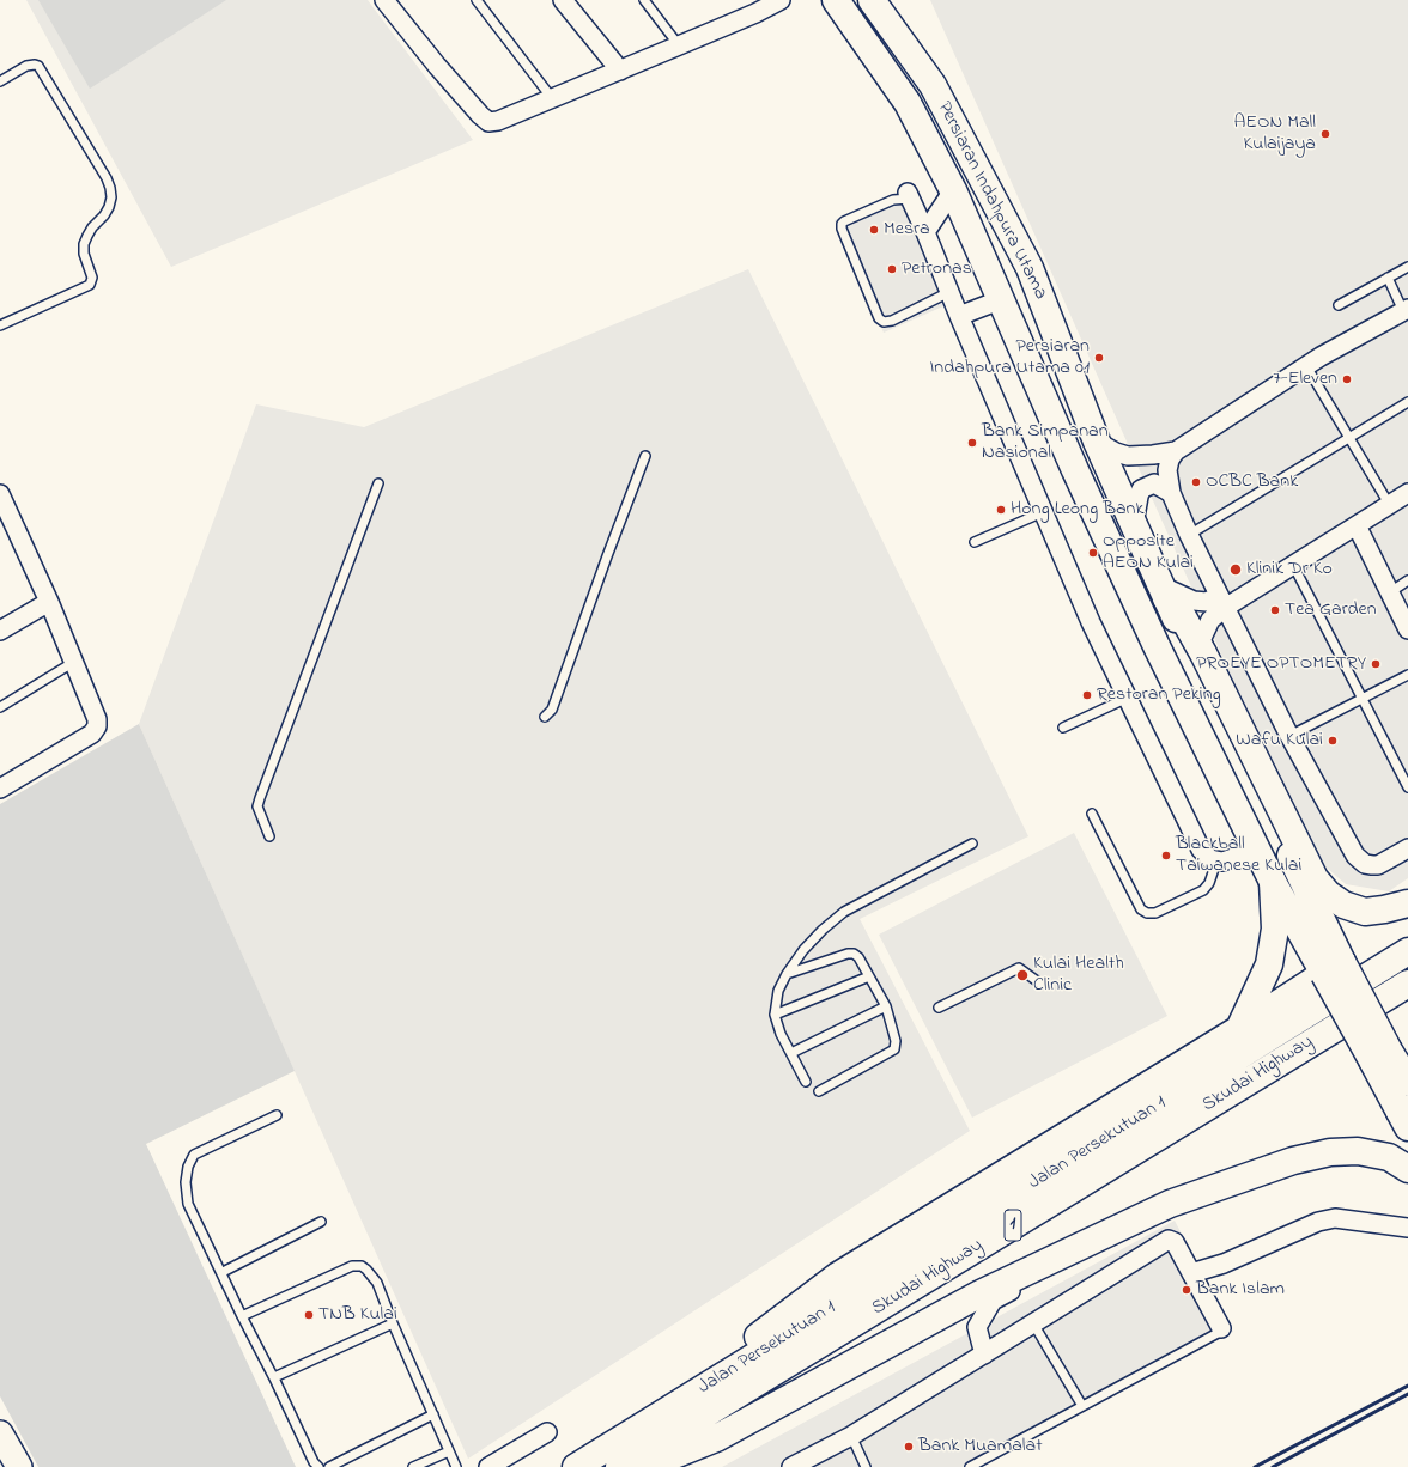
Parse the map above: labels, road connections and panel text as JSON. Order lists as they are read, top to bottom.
{
  "streets": {
    "main road": [
      "Persiaran Indahpura Utama",
      "Skudai Highway",
      "Jalan Persekutuan 1",
      "1"
    ]
  },
  "crossings": [
    ["Jalan Persekutuan 1", "1"]
  ],
  "places": [
    "AEON Mall Kulaijaya",
    "Mesra",
    "Petronas",
    "Persiaran Indahpura Utama 01",
    "7-Eleven",
    "Bank Simpanan Nasional",
    "OCBC Bank",
    "Hong Leong Bank",
    "Opposite AEON Kulai",
    "Klinik Dr Ko",
    "Tea Garden",
    "PROEYE OPTOMETRY",
    "Restoran Peking",
    "Wafu Kulai",
    "Blackball Taiwanese Kulai",
    "Kulai Health Clinic",
    "Bank Islam",
    "TNB Kulai",
    "Bank Muamalat"
  ]
}
